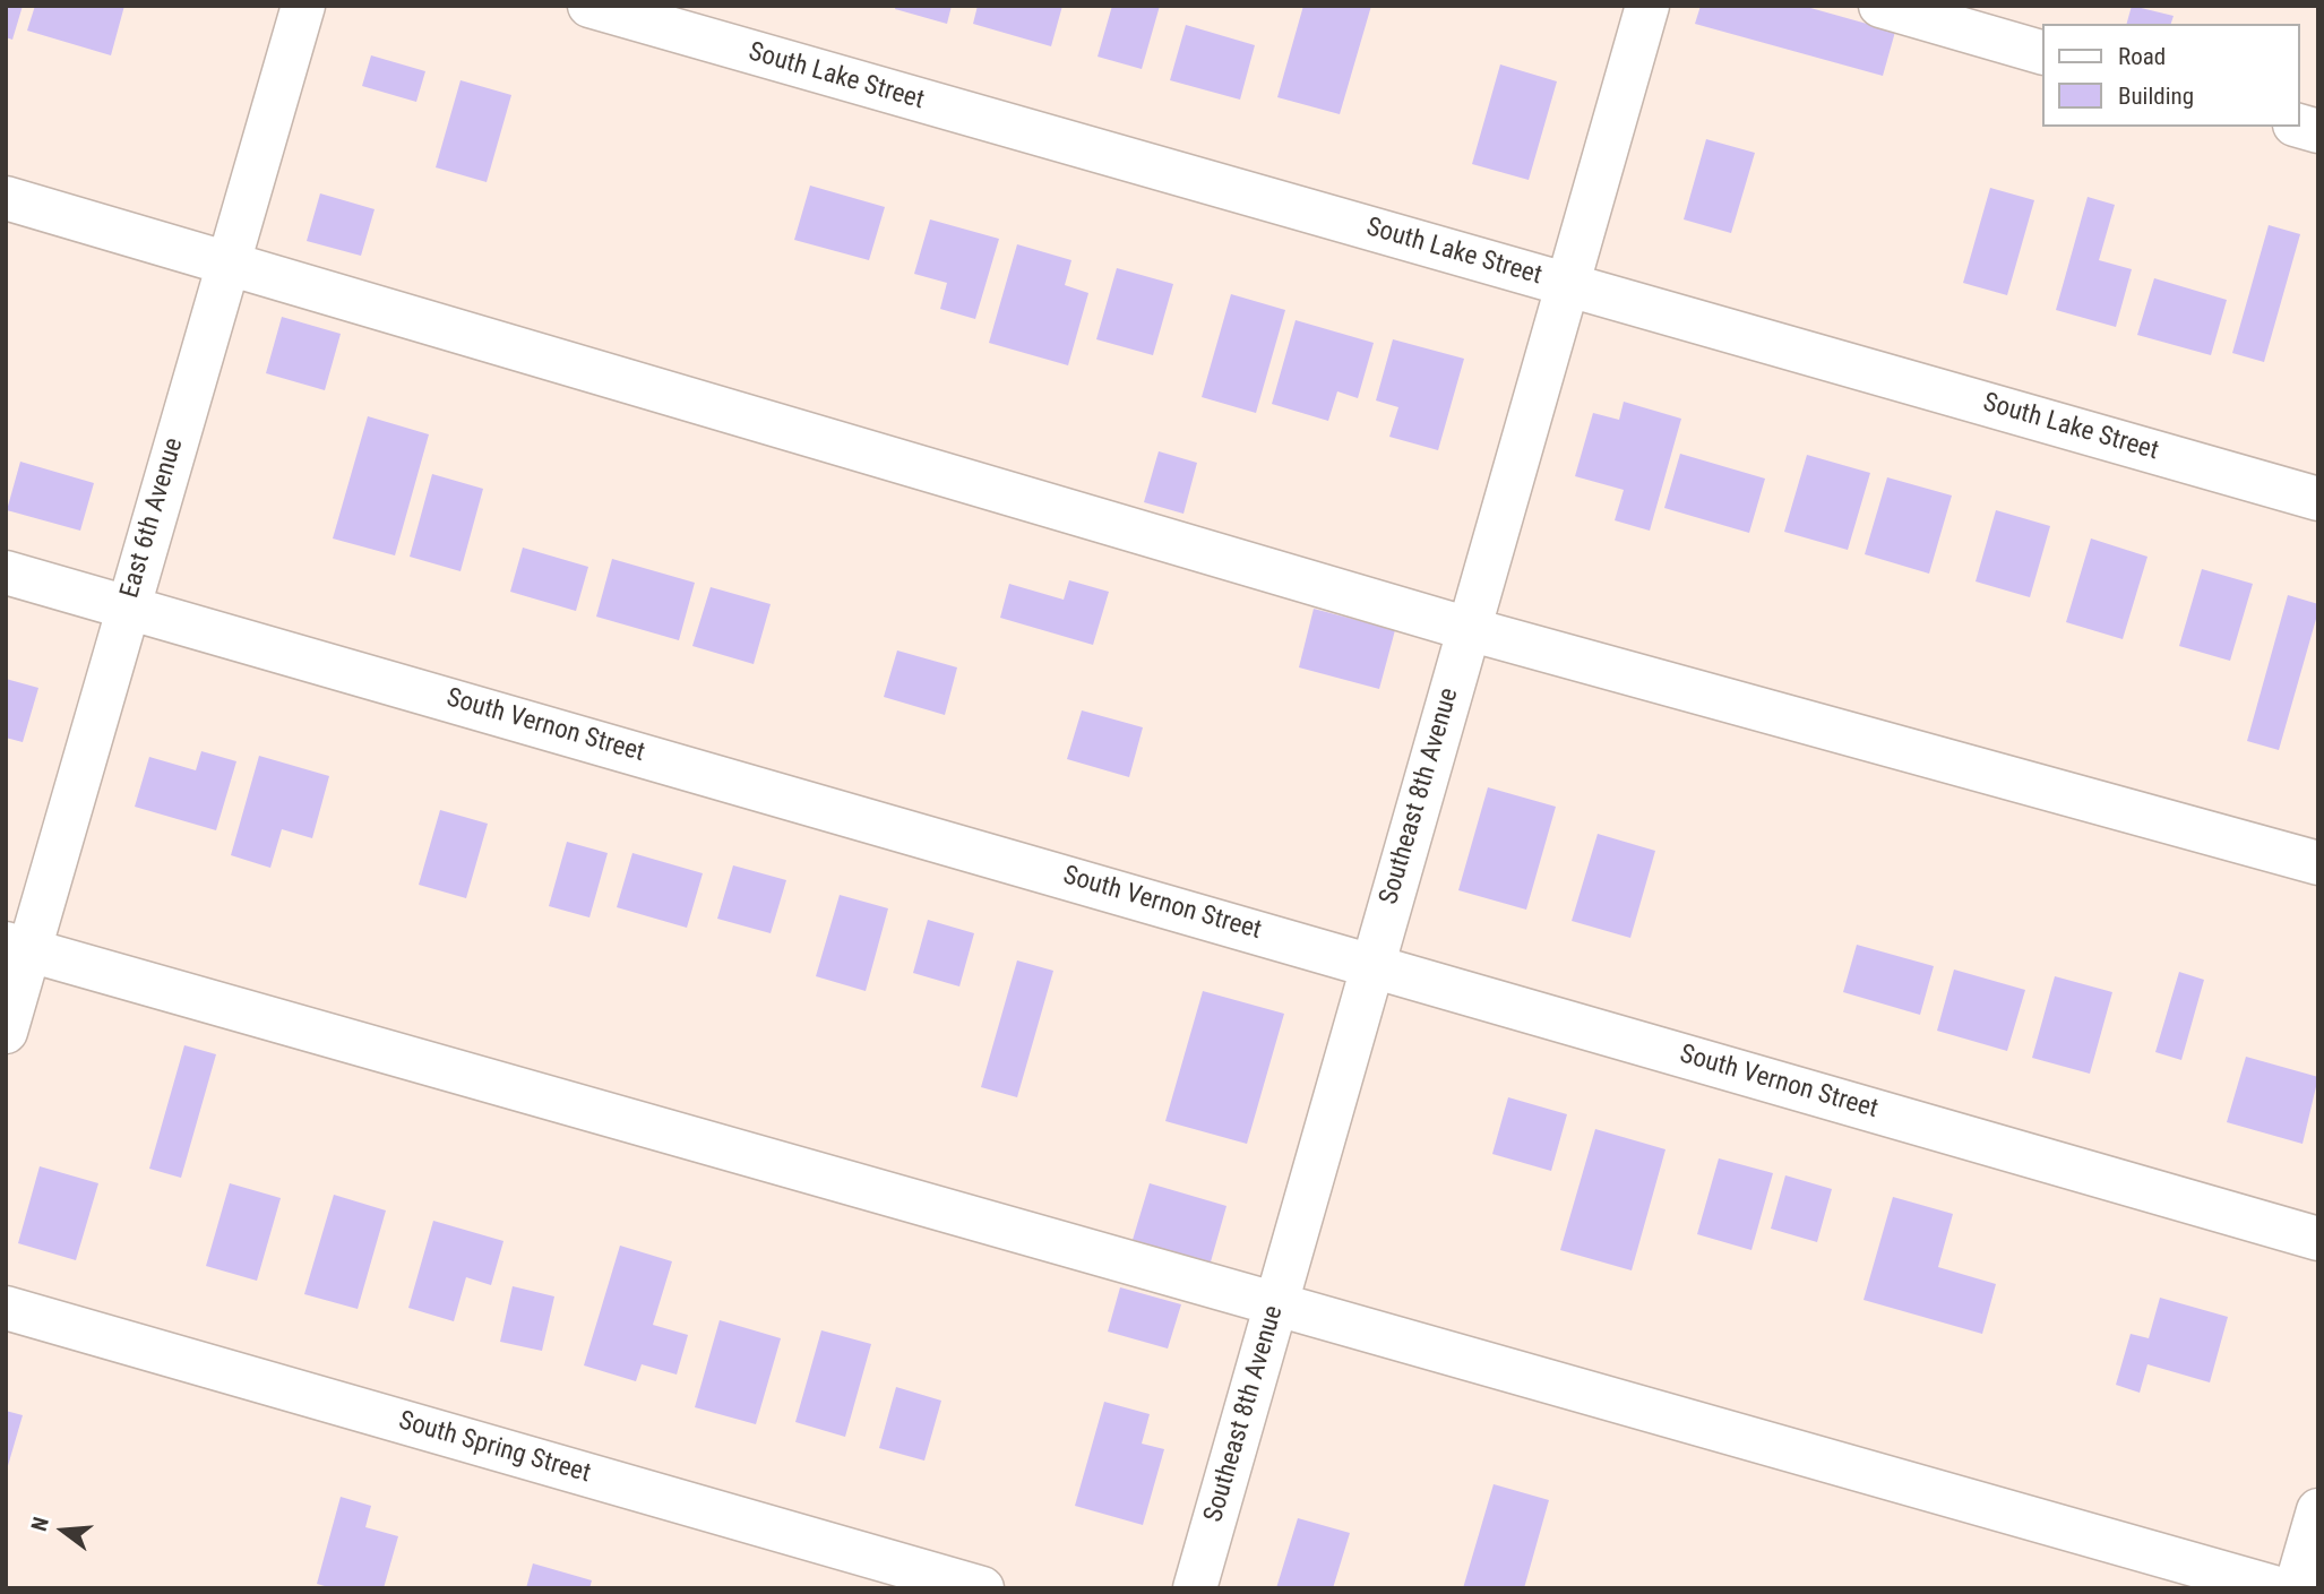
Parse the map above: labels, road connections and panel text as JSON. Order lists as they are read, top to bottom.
{
  "streets": {
    "street": [
      "South Lake Street",
      "East 6th Avenue",
      "South Vernon Street",
      "Southeast 8th Avenue",
      "South Spring Street"
    ]
  },
  "crossings": [
    ["South Lake Street", "Southeast 8th Avenue"],
    ["East 6th Avenue", "South Vernon Street"],
    ["South Vernon Street", "Southeast 8th Avenue"]
  ],
  "legend": ["Road", "Building"],
  "north": "left"
}
